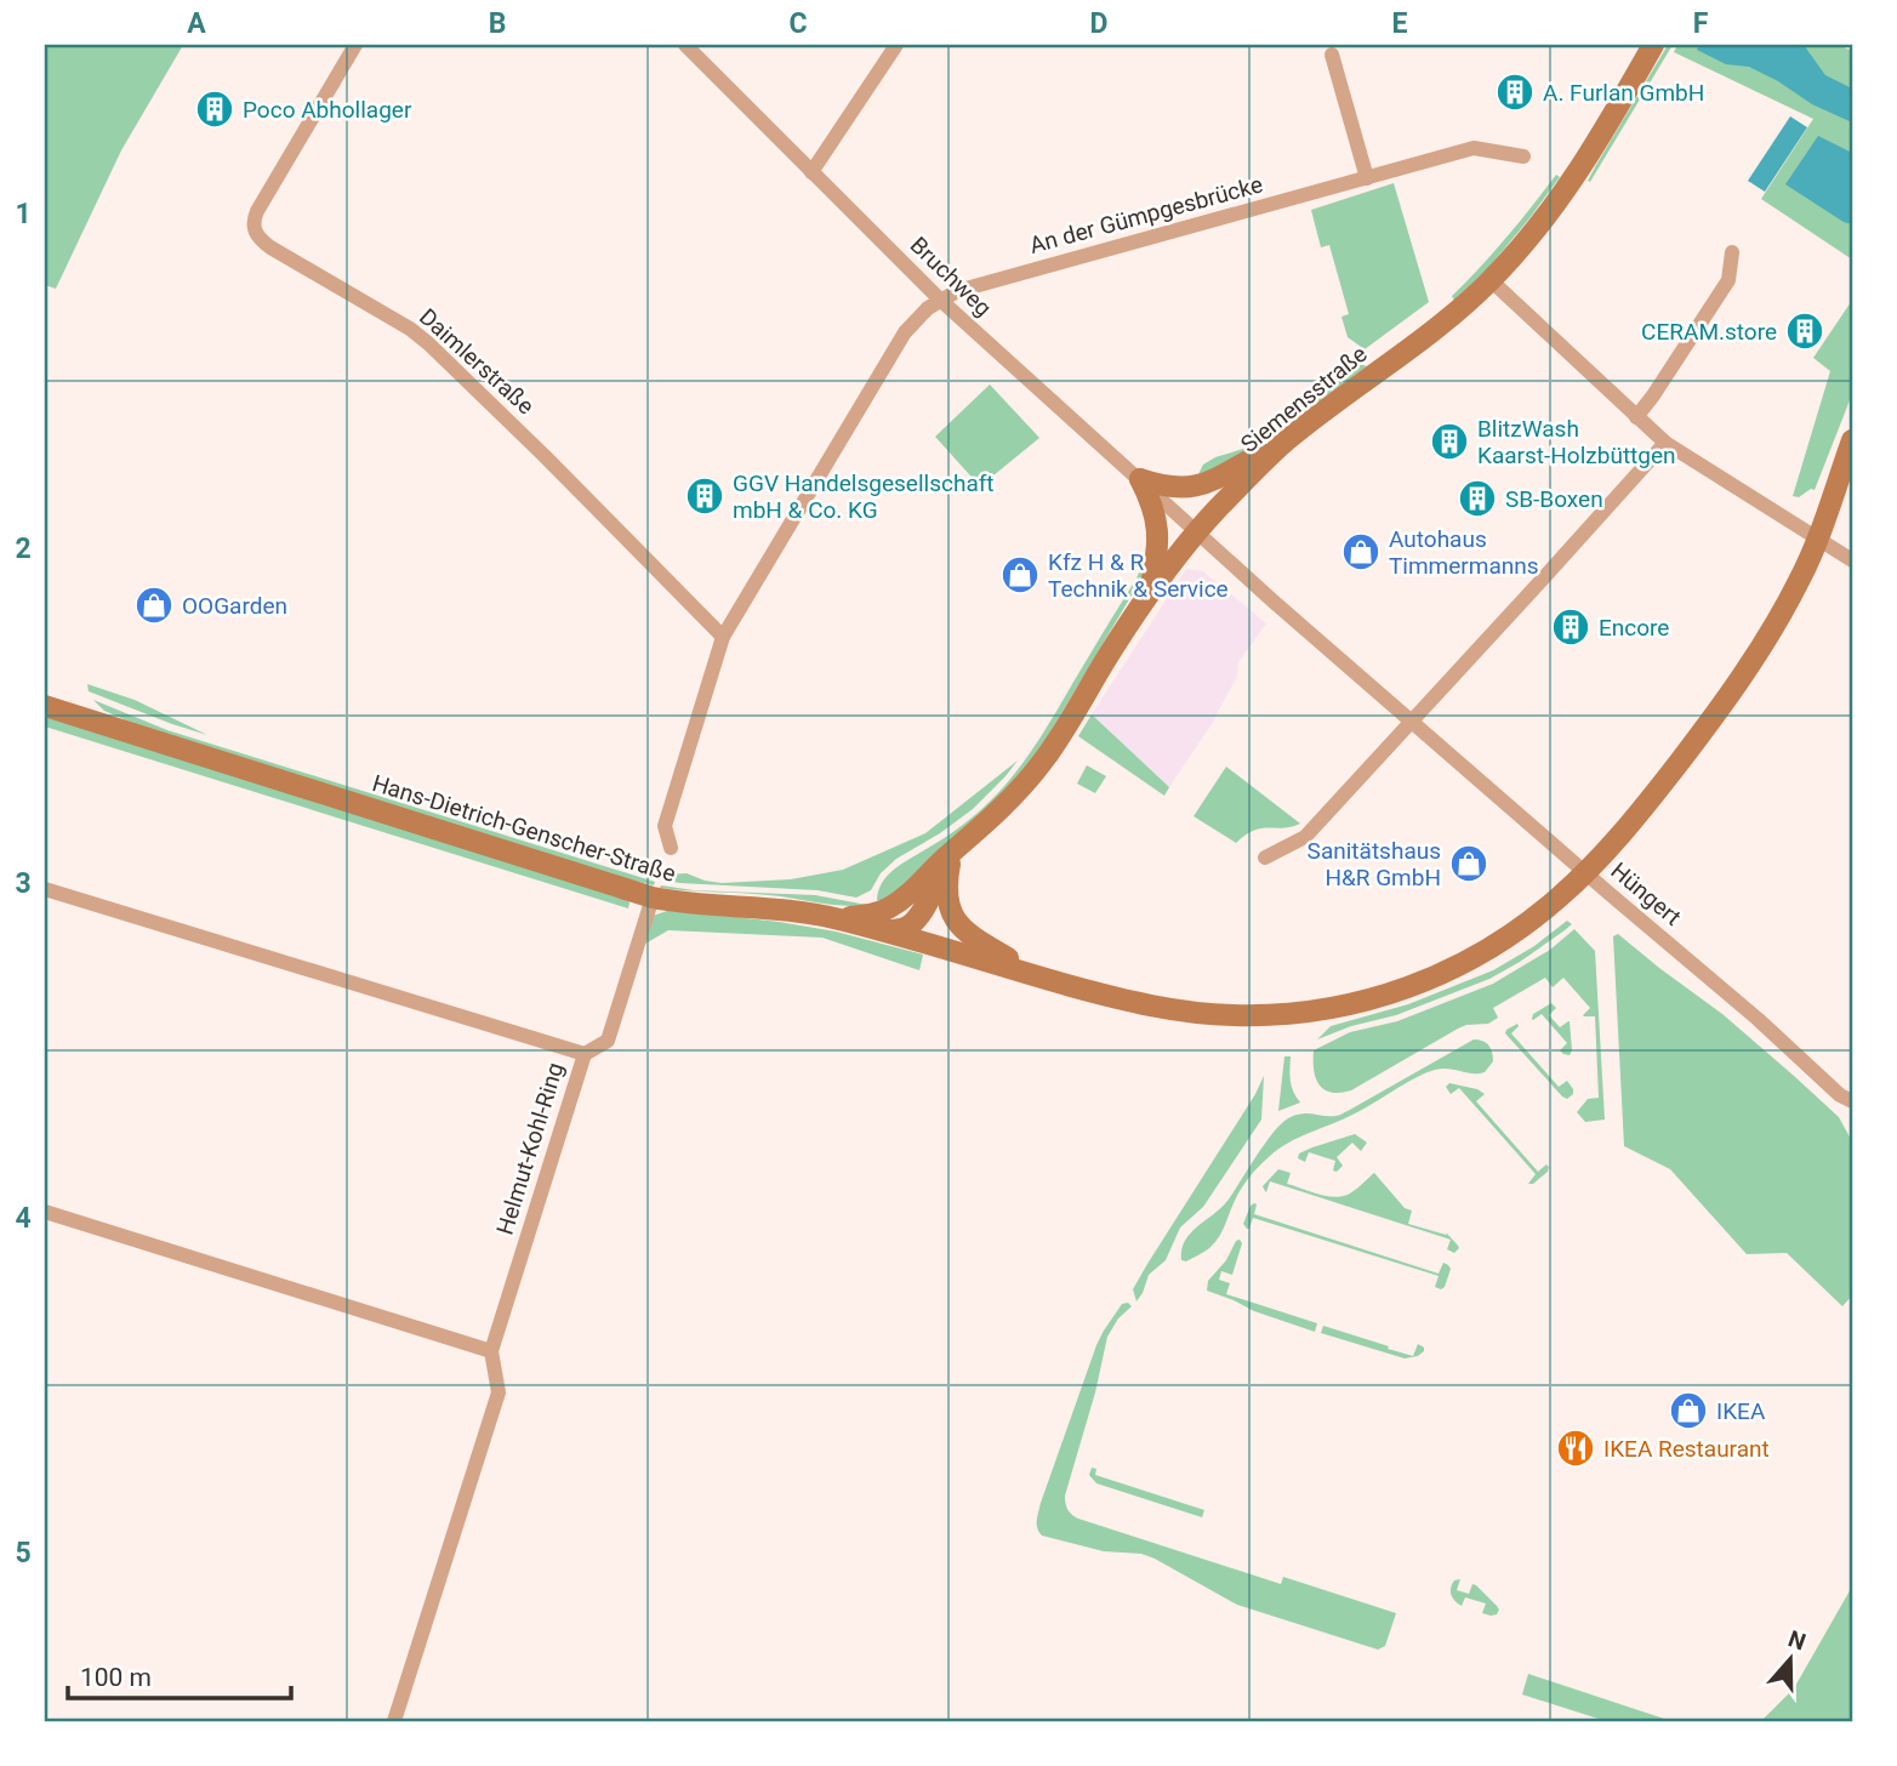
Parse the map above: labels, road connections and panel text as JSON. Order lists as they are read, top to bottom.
{
  "streets": {
    "street": [
      "An der Gümpgesbrücke",
      "Bruchweg",
      "Daimlerstraße",
      "Siemensstraße",
      "Hans-Dietrich-Genscher-Straße",
      "Hüngert",
      "Helmut-Kohl-Ring"
    ]
  },
  "crossings": [
    ["An der Gümpgesbrücke", "Bruchweg"],
    ["Bruchweg", "Siemensstraße"],
    ["Bruchweg", "Hüngert"],
    ["Siemensstraße", "Hans-Dietrich-Genscher-Straße"],
    ["Siemensstraße", "Hüngert"],
    ["Hans-Dietrich-Genscher-Straße", "Hüngert"]
  ],
  "places": {
    "building": [
      "A. Furlan GmbH",
      "Poco Abhollager",
      "CERAM.store",
      "BlitzWash Kaarst-Holzbüttgen",
      "GGV Handelsgesellschaft mbH & Co. KG",
      "SB-Boxen",
      "Encore"
    ],
    "shop": [
      "Autohaus Timmermanns",
      "Kfz H & R Technik & Service",
      "OOGarden",
      "Sanitätshaus H&R GmbH",
      "IKEA"
    ],
    "restaurant": ["IKEA Restaurant"]
  },
  "scale_bar": "100 m",
  "north": "top",
  "grid": {
    "columns": [
      "A",
      "B",
      "C",
      "D",
      "E",
      "F"
    ],
    "rows": [
      "1",
      "2",
      "3",
      "4",
      "5"
    ]
  }
}
